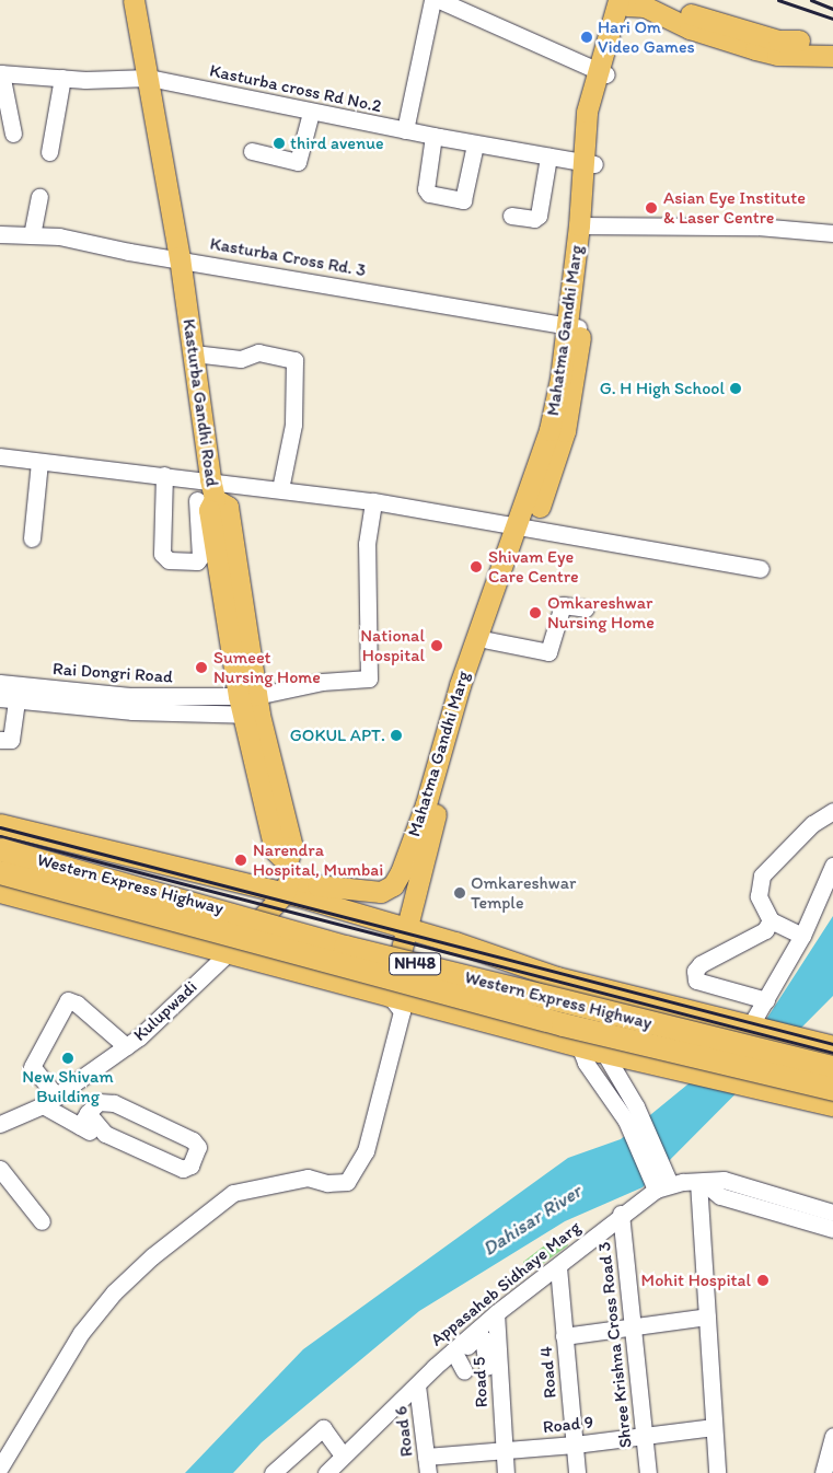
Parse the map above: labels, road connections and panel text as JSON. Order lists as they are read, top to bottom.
{
  "streets": {
    "highway": ["Western Express Highway", "NH48"],
    "main road": ["Mahatma Gandhi Marg", "Kasturba Gandhi Road", "Kulupwadi"],
    "street": [
      "Kasturba cross Rd No.2",
      "Kasturba Cross Rd. 3",
      "Rai Dongri Road",
      "Appasaheb Sidhaye Marg",
      "Shree Krishna Cross Road 3",
      "Road 4",
      "Road 5",
      "Road 9",
      "Road 6"
    ]
  },
  "crossings": [
    ["Kasturba cross Rd No.2", "Kasturba Gandhi Road"],
    ["Kasturba Cross Rd. 3", "Kasturba Gandhi Road"],
    ["Mahatma Gandhi Marg", "Kasturba Gandhi Road"],
    ["Mahatma Gandhi Marg", "Kulupwadi"],
    ["Kasturba Gandhi Road", "Kulupwadi"],
    ["Appasaheb Sidhaye Marg", "Shree Krishna Cross Road 3"],
    ["Appasaheb Sidhaye Marg", "Road 4"],
    ["Appasaheb Sidhaye Marg", "Road 5"],
    ["Appasaheb Sidhaye Marg", "Road 6"],
    ["Shree Krishna Cross Road 3", "Road 9"],
    ["Road 4", "Road 9"],
    ["Road 5", "Road 9"],
    ["Road 9", "Road 6"]
  ],
  "water": ["Dahisar River"],
  "places": [
    "Hari Om Video Games",
    "third avenue",
    "Asian Eye Institute & Laser Centre",
    "G. H High School",
    "Shivam Eye Care Centre",
    "Omkareshwar Nursing Home",
    "National Hospital",
    "Sumeet Nursing Home",
    "GOKUL APT.",
    "Narendra Hospital, Mumbai",
    "Omkareshwar Temple",
    "New Shivam Building",
    "Mohit Hospital"
  ]
}
